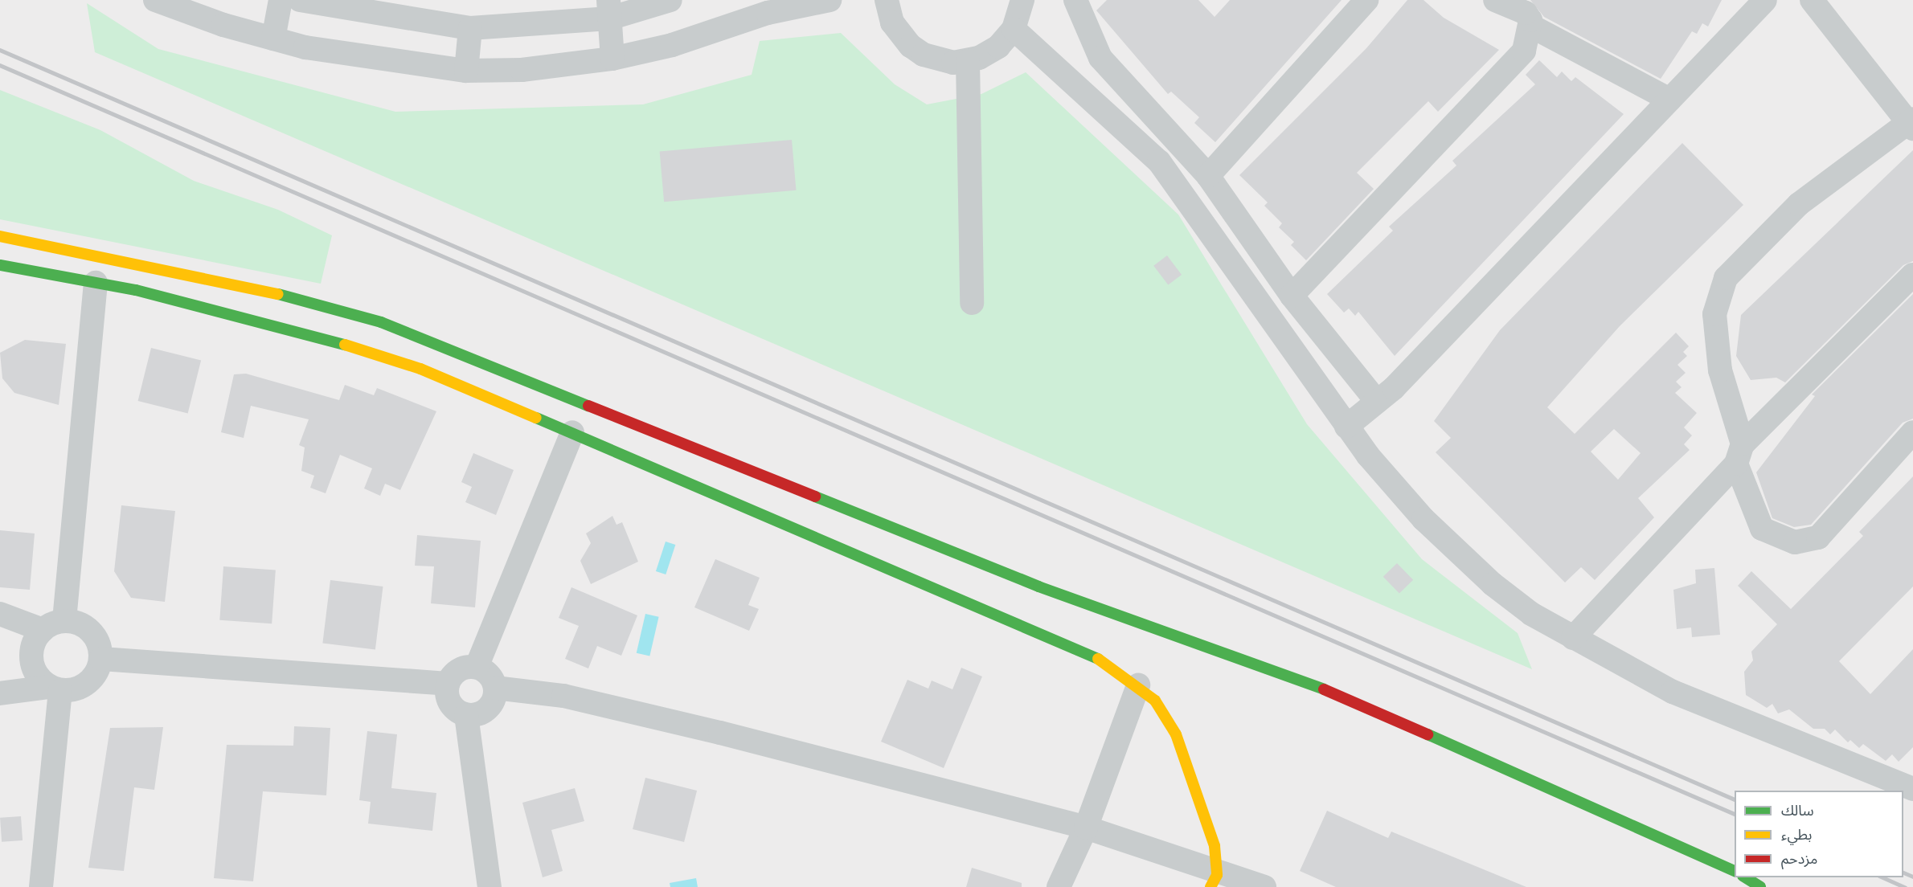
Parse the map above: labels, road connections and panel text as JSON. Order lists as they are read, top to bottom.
{
  "legend": ["سالك", "بطيء", "مزدحم"]
}
